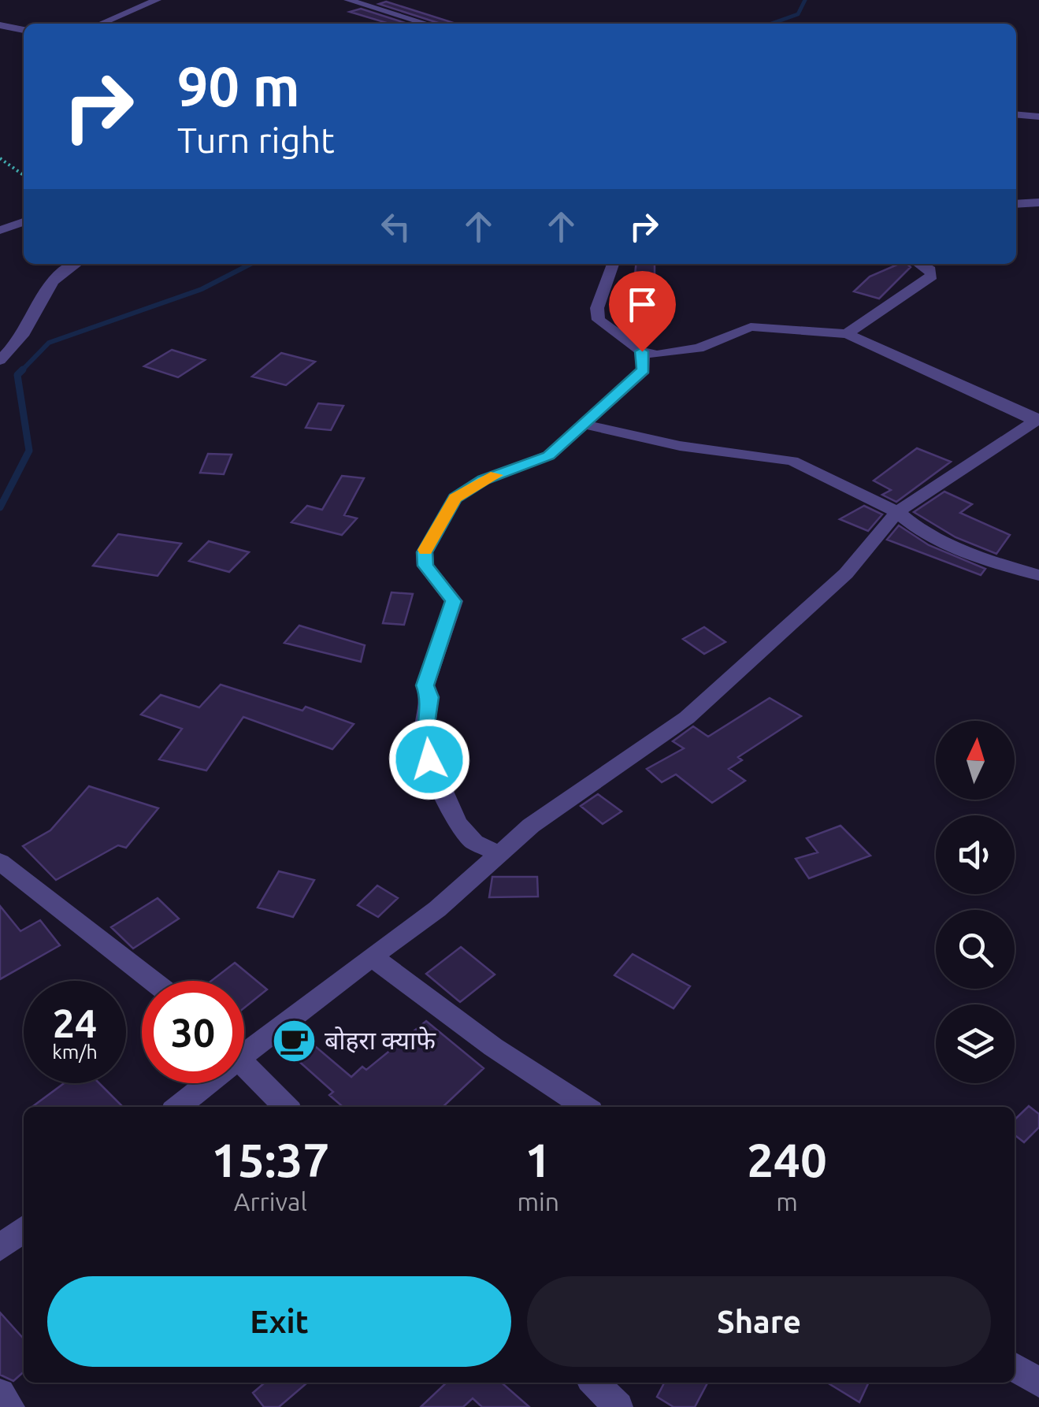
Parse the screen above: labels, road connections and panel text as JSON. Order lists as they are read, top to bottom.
{
  "places": {
    "cafe": ["बोहरा क्याफे"]
  },
  "north": "top",
  "page": {
    "turn": ["90 m", "Turn right"],
    "speed": "24 km/h",
    "limit": "30",
    "eta": [
      "15:37",
      "Arrival",
      "1",
      "min",
      "240",
      "m"
    ],
    "buttons": ["Exit", "Share"]
  }
}
